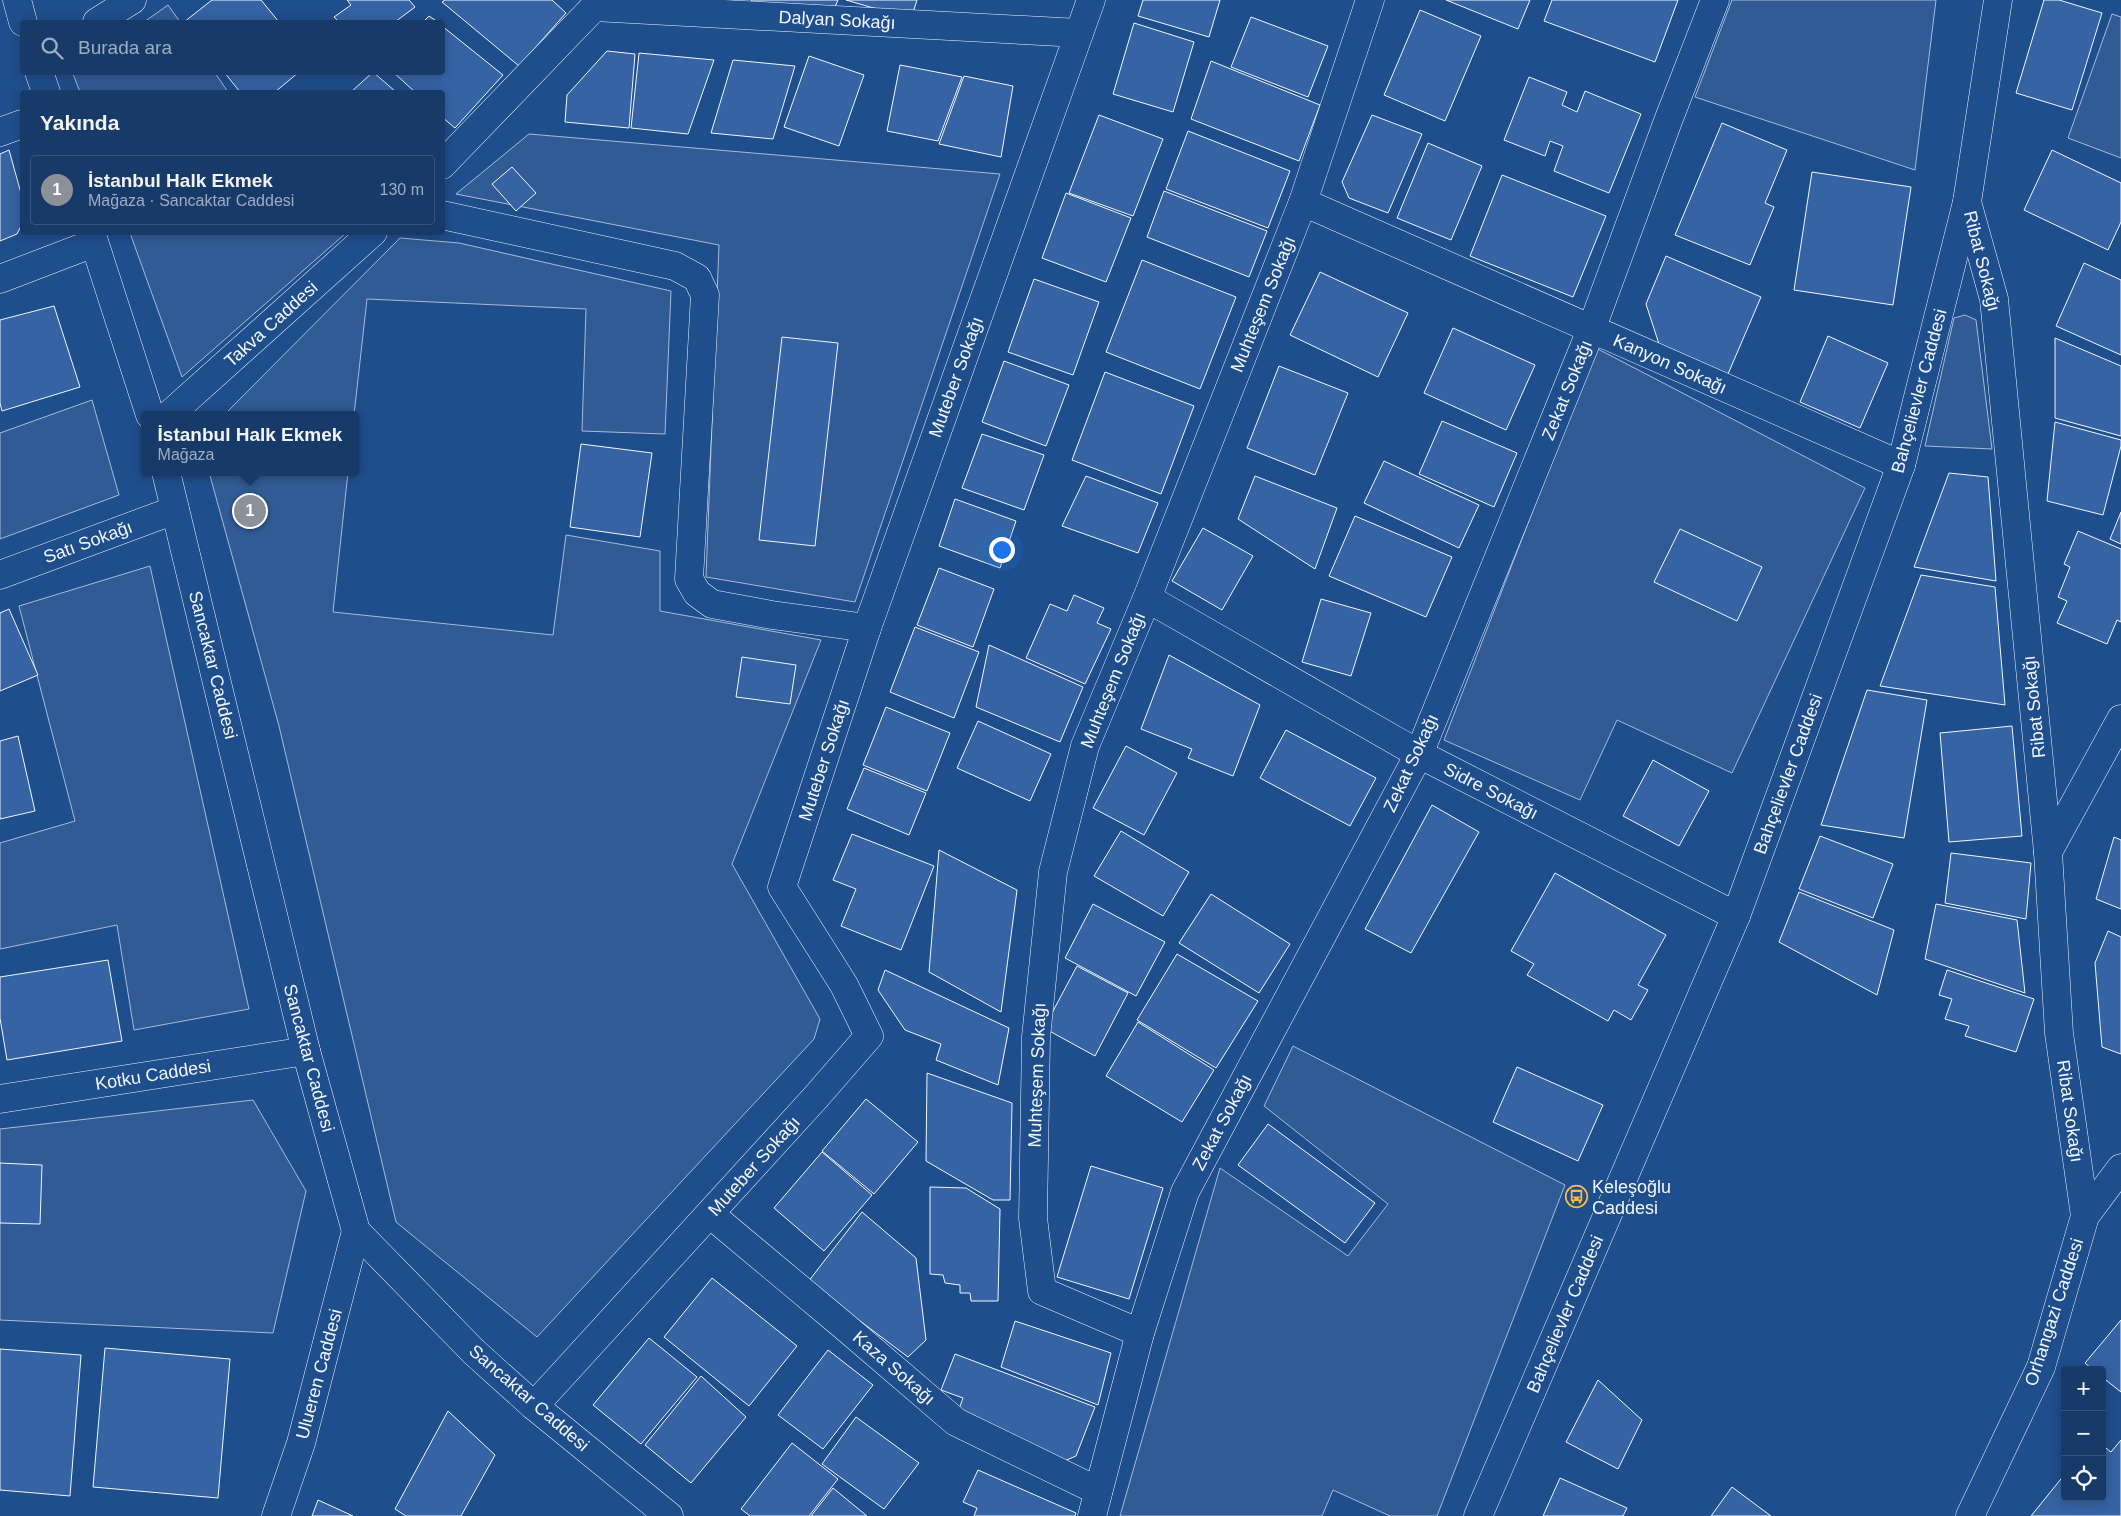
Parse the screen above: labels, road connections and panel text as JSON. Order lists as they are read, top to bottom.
{
  "streets": {
    "street": [
      "Dalyan Sokağı",
      "Ribat Sokağı",
      "Muhteşem Sokağı",
      "Takva Caddesi",
      "Kanyon Sokağı",
      "Muteber Sokağı",
      "Zekat Sokağı",
      "Bahçelievler Caddesi",
      "Satı Sokağı",
      "Sancaktar Caddesi",
      "Sidre Sokağı",
      "Kotku Caddesi",
      "Orhangazi Caddesi",
      "Kaza Sokağı",
      "Ulueren Caddesi"
    ]
  },
  "crossings": [
    ["Dalyan Sokağı", "Muteber Sokağı"],
    ["Ribat Sokağı", "Bahçelievler Caddesi"],
    ["Ribat Sokağı", "Orhangazi Caddesi"],
    ["Muhteşem Sokağı", "Kanyon Sokağı"],
    ["Muhteşem Sokağı", "Zekat Sokağı"],
    ["Muhteşem Sokağı", "Sidre Sokağı"],
    ["Kanyon Sokağı", "Zekat Sokağı"],
    ["Kanyon Sokağı", "Bahçelievler Caddesi"],
    ["Muteber Sokağı", "Sancaktar Caddesi"],
    ["Muteber Sokağı", "Kaza Sokağı"],
    ["Zekat Sokağı", "Sidre Sokağı"],
    ["Zekat Sokağı", "Kaza Sokağı"],
    ["Bahçelievler Caddesi", "Sidre Sokağı"],
    ["Satı Sokağı", "Sancaktar Caddesi"],
    ["Sancaktar Caddesi", "Kotku Caddesi"],
    ["Sancaktar Caddesi", "Ulueren Caddesi"]
  ],
  "places": {
    "bus stop": ["Keleşoğlu Caddesi"]
  },
  "page": {
    "search": "Burada ara",
    "heading": "Yakında",
    "list": [
      {
        "mark": "1",
        "name": "İstanbul Halk Ekmek",
        "note": "Mağaza · Sancaktar Caddesi",
        "value": "130 m"
      }
    ],
    "popup": ["İstanbul Halk Ekmek", "Mağaza"],
    "pins": "1",
    "map_buttons": ["+", "−"]
  }
}
